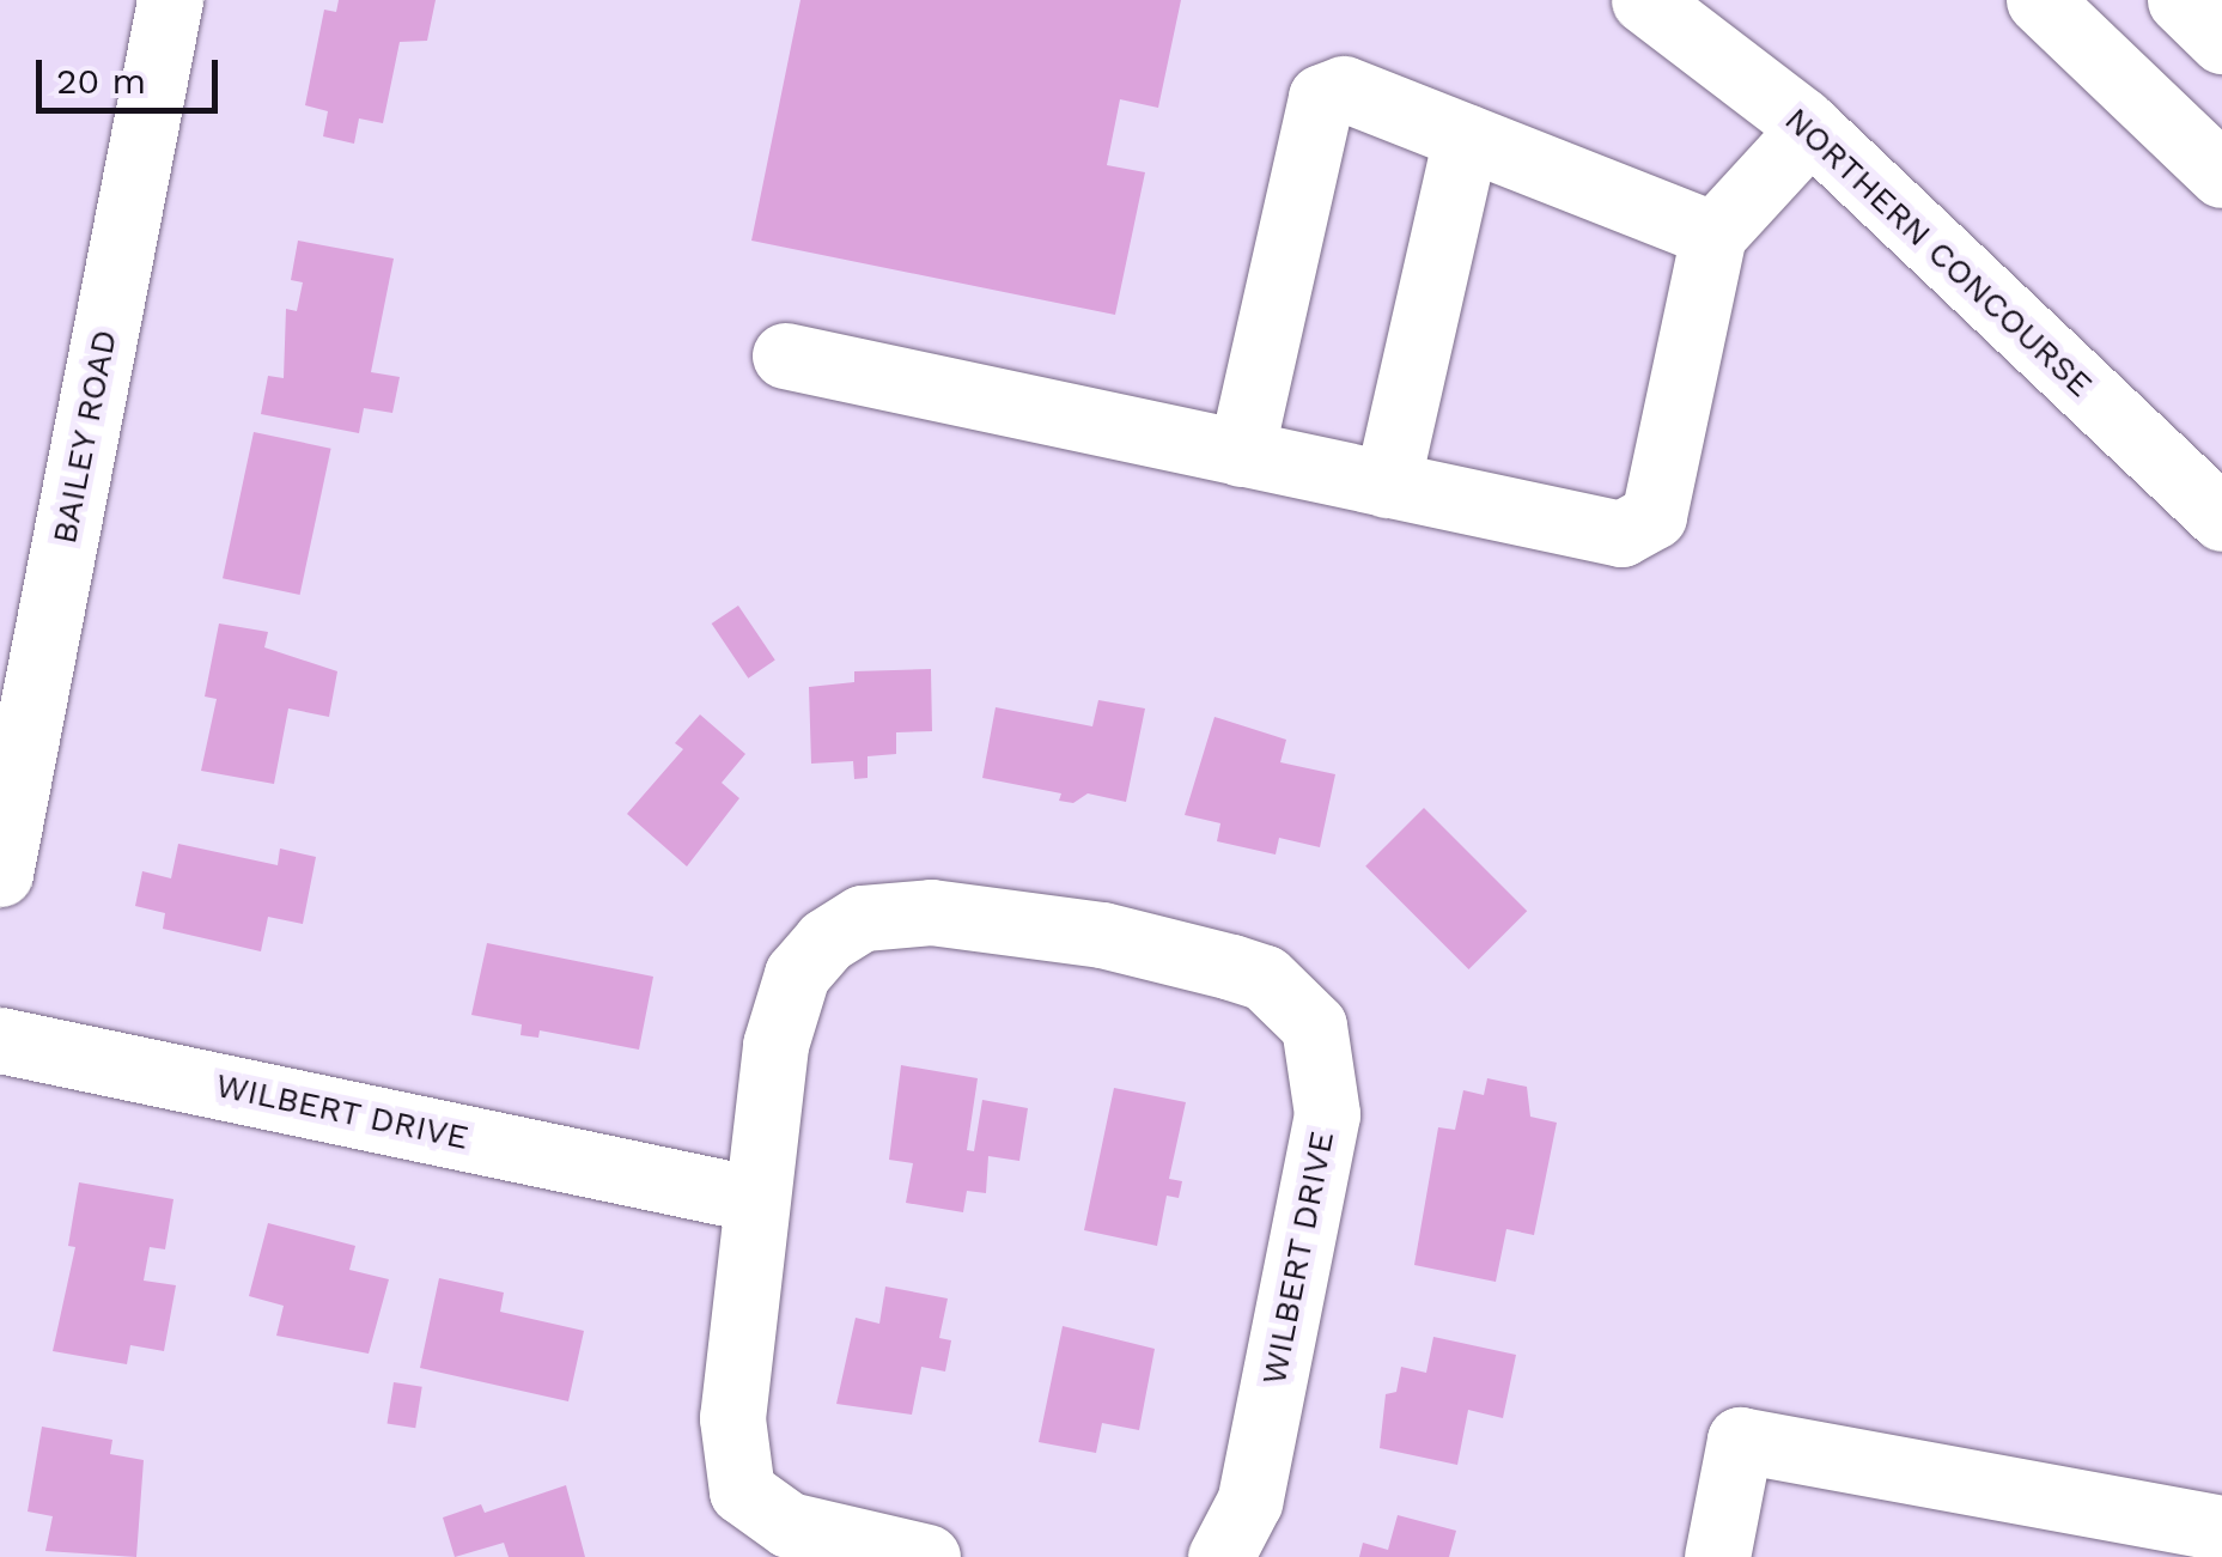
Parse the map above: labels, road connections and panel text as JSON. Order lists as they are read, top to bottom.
{
  "streets": {
    "main road": ["NORTHERN CONCOURSE", "BAILEY ROAD", "WILBERT DRIVE"]
  },
  "scale_bar": "20 m"
}
